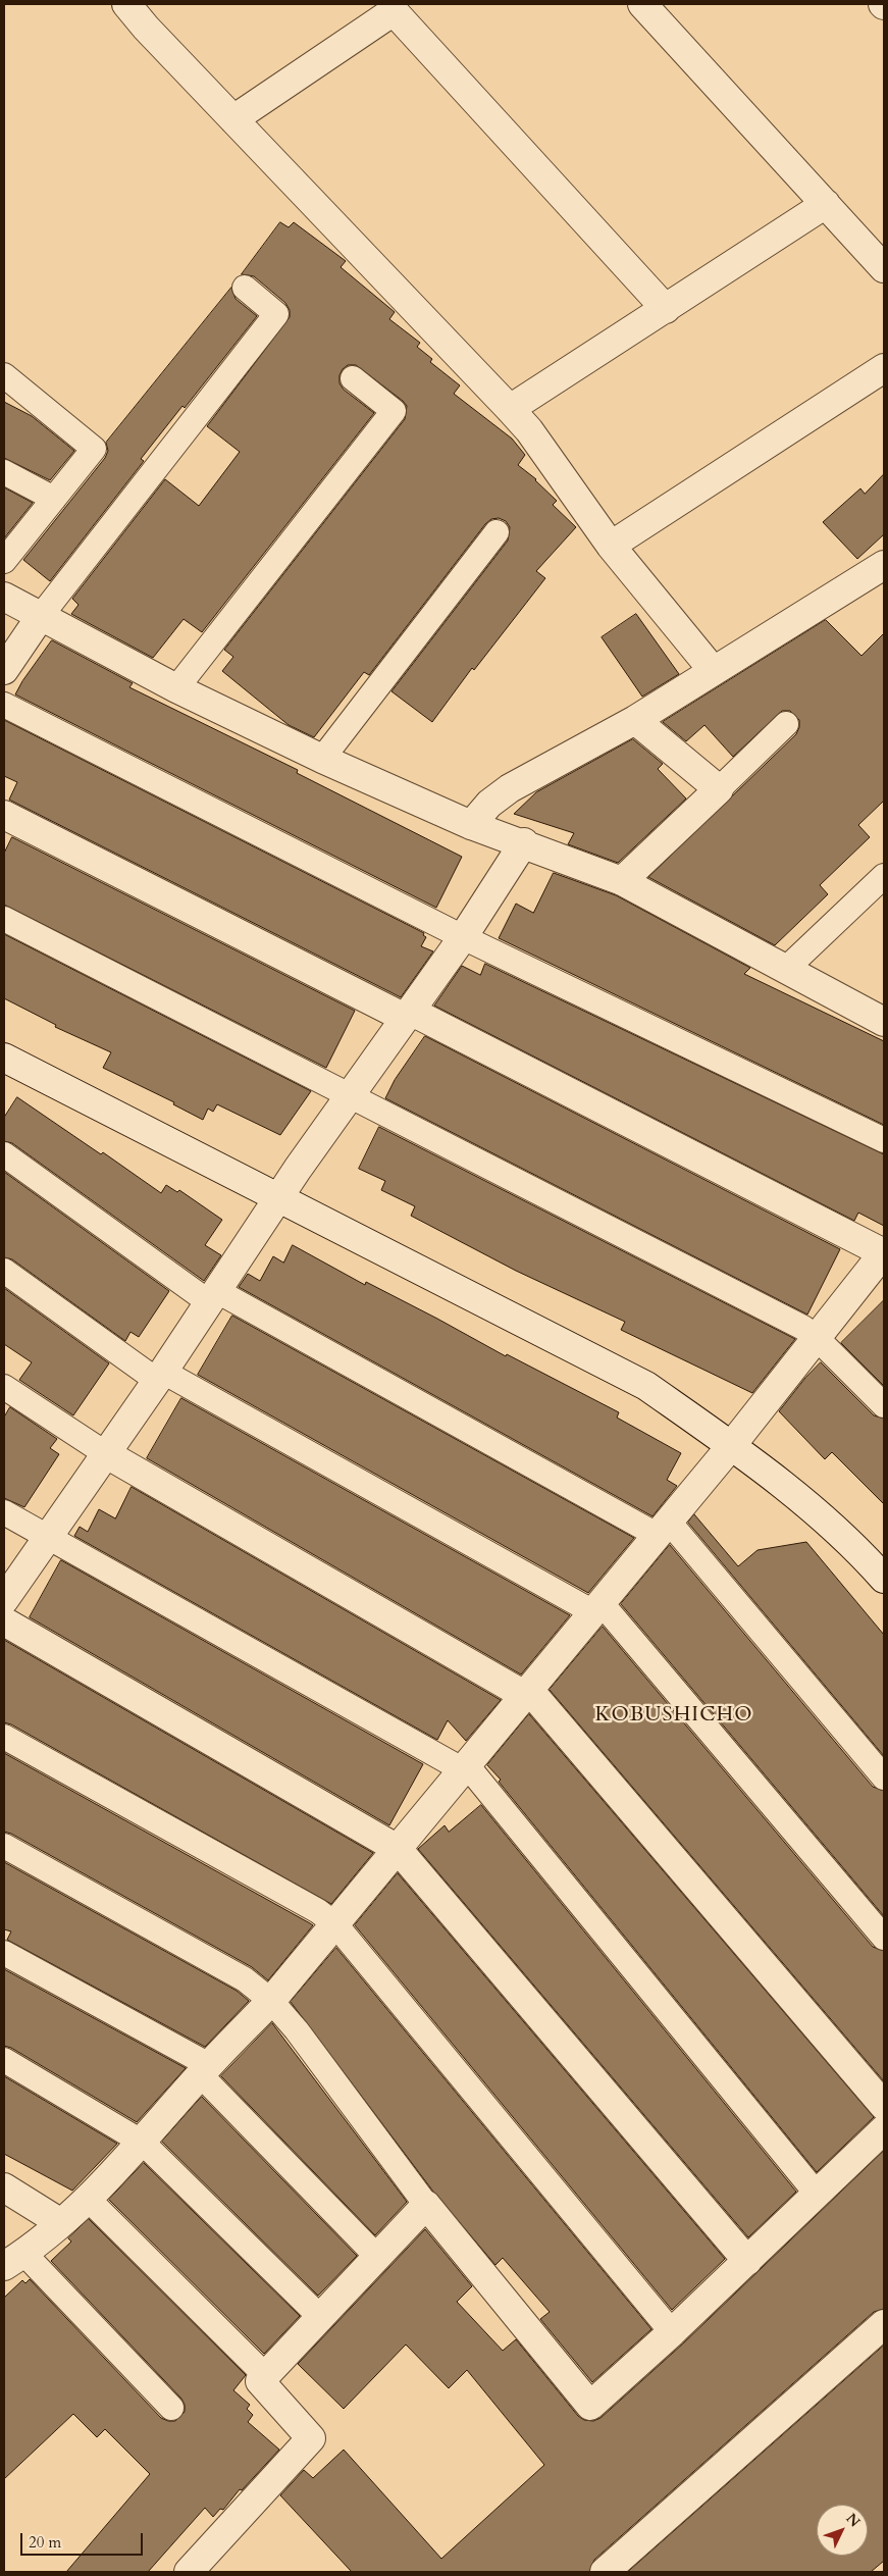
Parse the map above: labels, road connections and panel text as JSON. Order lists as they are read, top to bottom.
{
  "districts": ["KOBUSHICHO"],
  "scale_bar": "20 m",
  "north": "top right"
}
